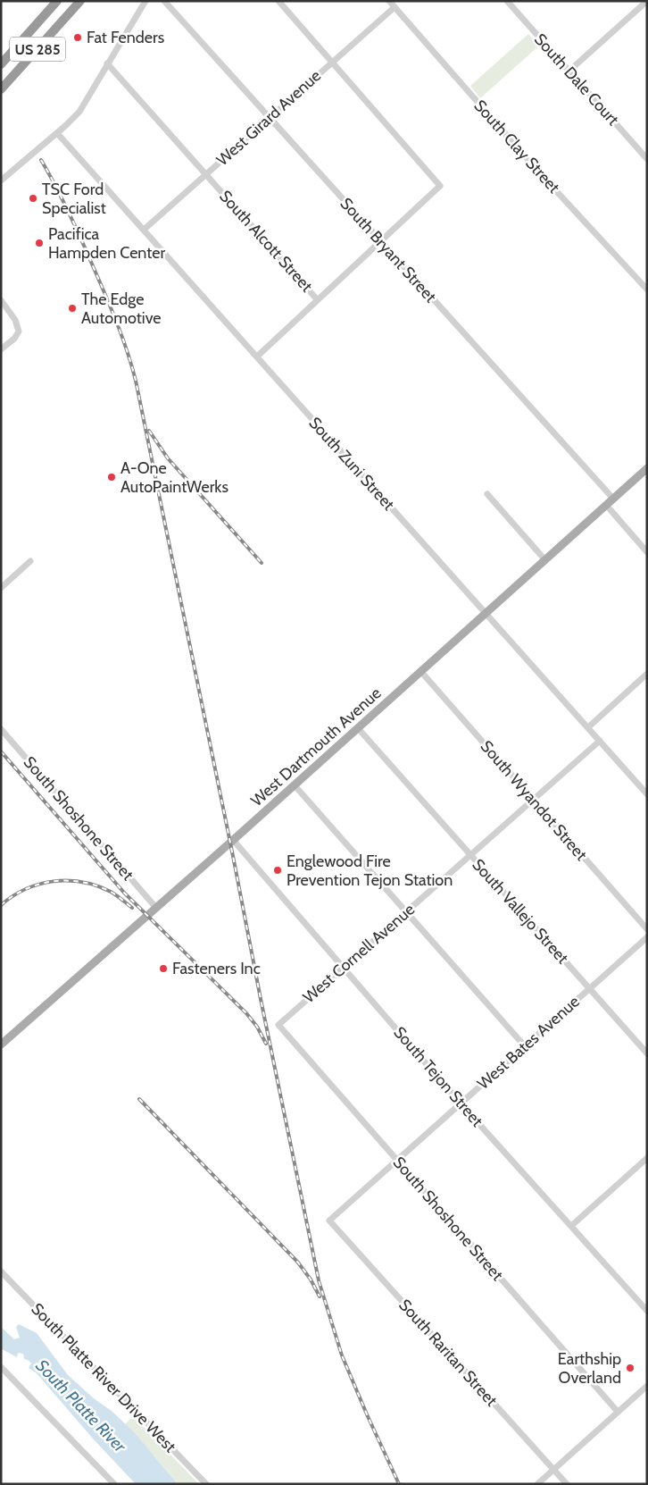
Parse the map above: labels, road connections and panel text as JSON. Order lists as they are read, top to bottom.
{
  "streets": {
    "highway": ["US 285"],
    "main road": ["West Dartmouth Avenue"],
    "street": [
      "South Dale Court",
      "West Girard Avenue",
      "South Clay Street",
      "South Alcott Street",
      "South Bryant Street",
      "South Zuni Street",
      "South Wyandot Street",
      "South Shoshone Street",
      "South Vallejo Street",
      "West Cornell Avenue",
      "West Bates Avenue",
      "South Tejon Street",
      "South Raritan Street",
      "South Platte River Drive West"
    ]
  },
  "crossings": [
    ["West Girard Avenue", "South Clay Street"],
    ["West Girard Avenue", "South Alcott Street"],
    ["West Girard Avenue", "South Bryant Street"],
    ["West Girard Avenue", "South Zuni Street"],
    ["South Bryant Street", "West Dartmouth Avenue"],
    ["South Zuni Street", "West Dartmouth Avenue"],
    ["South Zuni Street", "West Cornell Avenue"],
    ["West Dartmouth Avenue", "South Wyandot Street"],
    ["West Dartmouth Avenue", "South Shoshone Street"],
    ["West Dartmouth Avenue", "South Vallejo Street"],
    ["West Dartmouth Avenue", "South Tejon Street"],
    ["South Wyandot Street", "West Cornell Avenue"],
    ["South Shoshone Street", "West Cornell Avenue"],
    ["South Shoshone Street", "West Bates Avenue"],
    ["South Vallejo Street", "West Cornell Avenue"],
    ["South Vallejo Street", "West Bates Avenue"],
    ["West Cornell Avenue", "South Tejon Street"],
    ["West Bates Avenue", "South Tejon Street"],
    ["West Bates Avenue", "South Raritan Street"]
  ],
  "water": ["South Platte River"],
  "places": [
    "Fat Fenders",
    "TSC Ford Specialist",
    "Pacifica Hampden Center",
    "The Edge Automotive",
    "A-One AutoPaintWerks",
    "Englewood Fire Prevention Tejon Station",
    "Fasteners Inc",
    "Earthship Overland"
  ]
}
